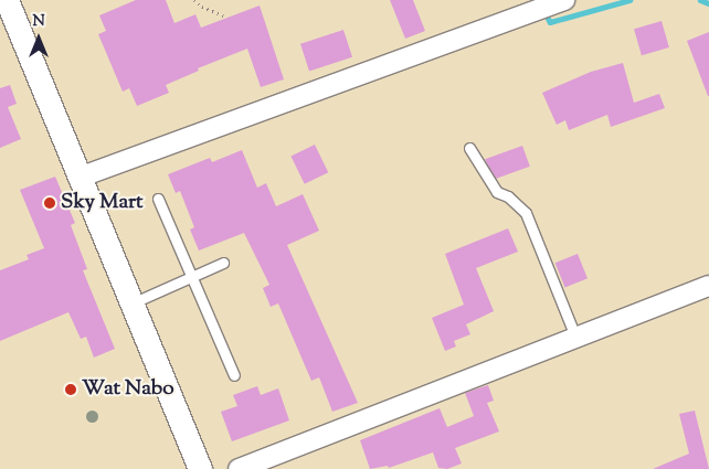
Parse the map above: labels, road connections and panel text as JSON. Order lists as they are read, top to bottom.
{
  "places": ["Sky Mart", "Wat Nabo"],
  "north": "top"
}
